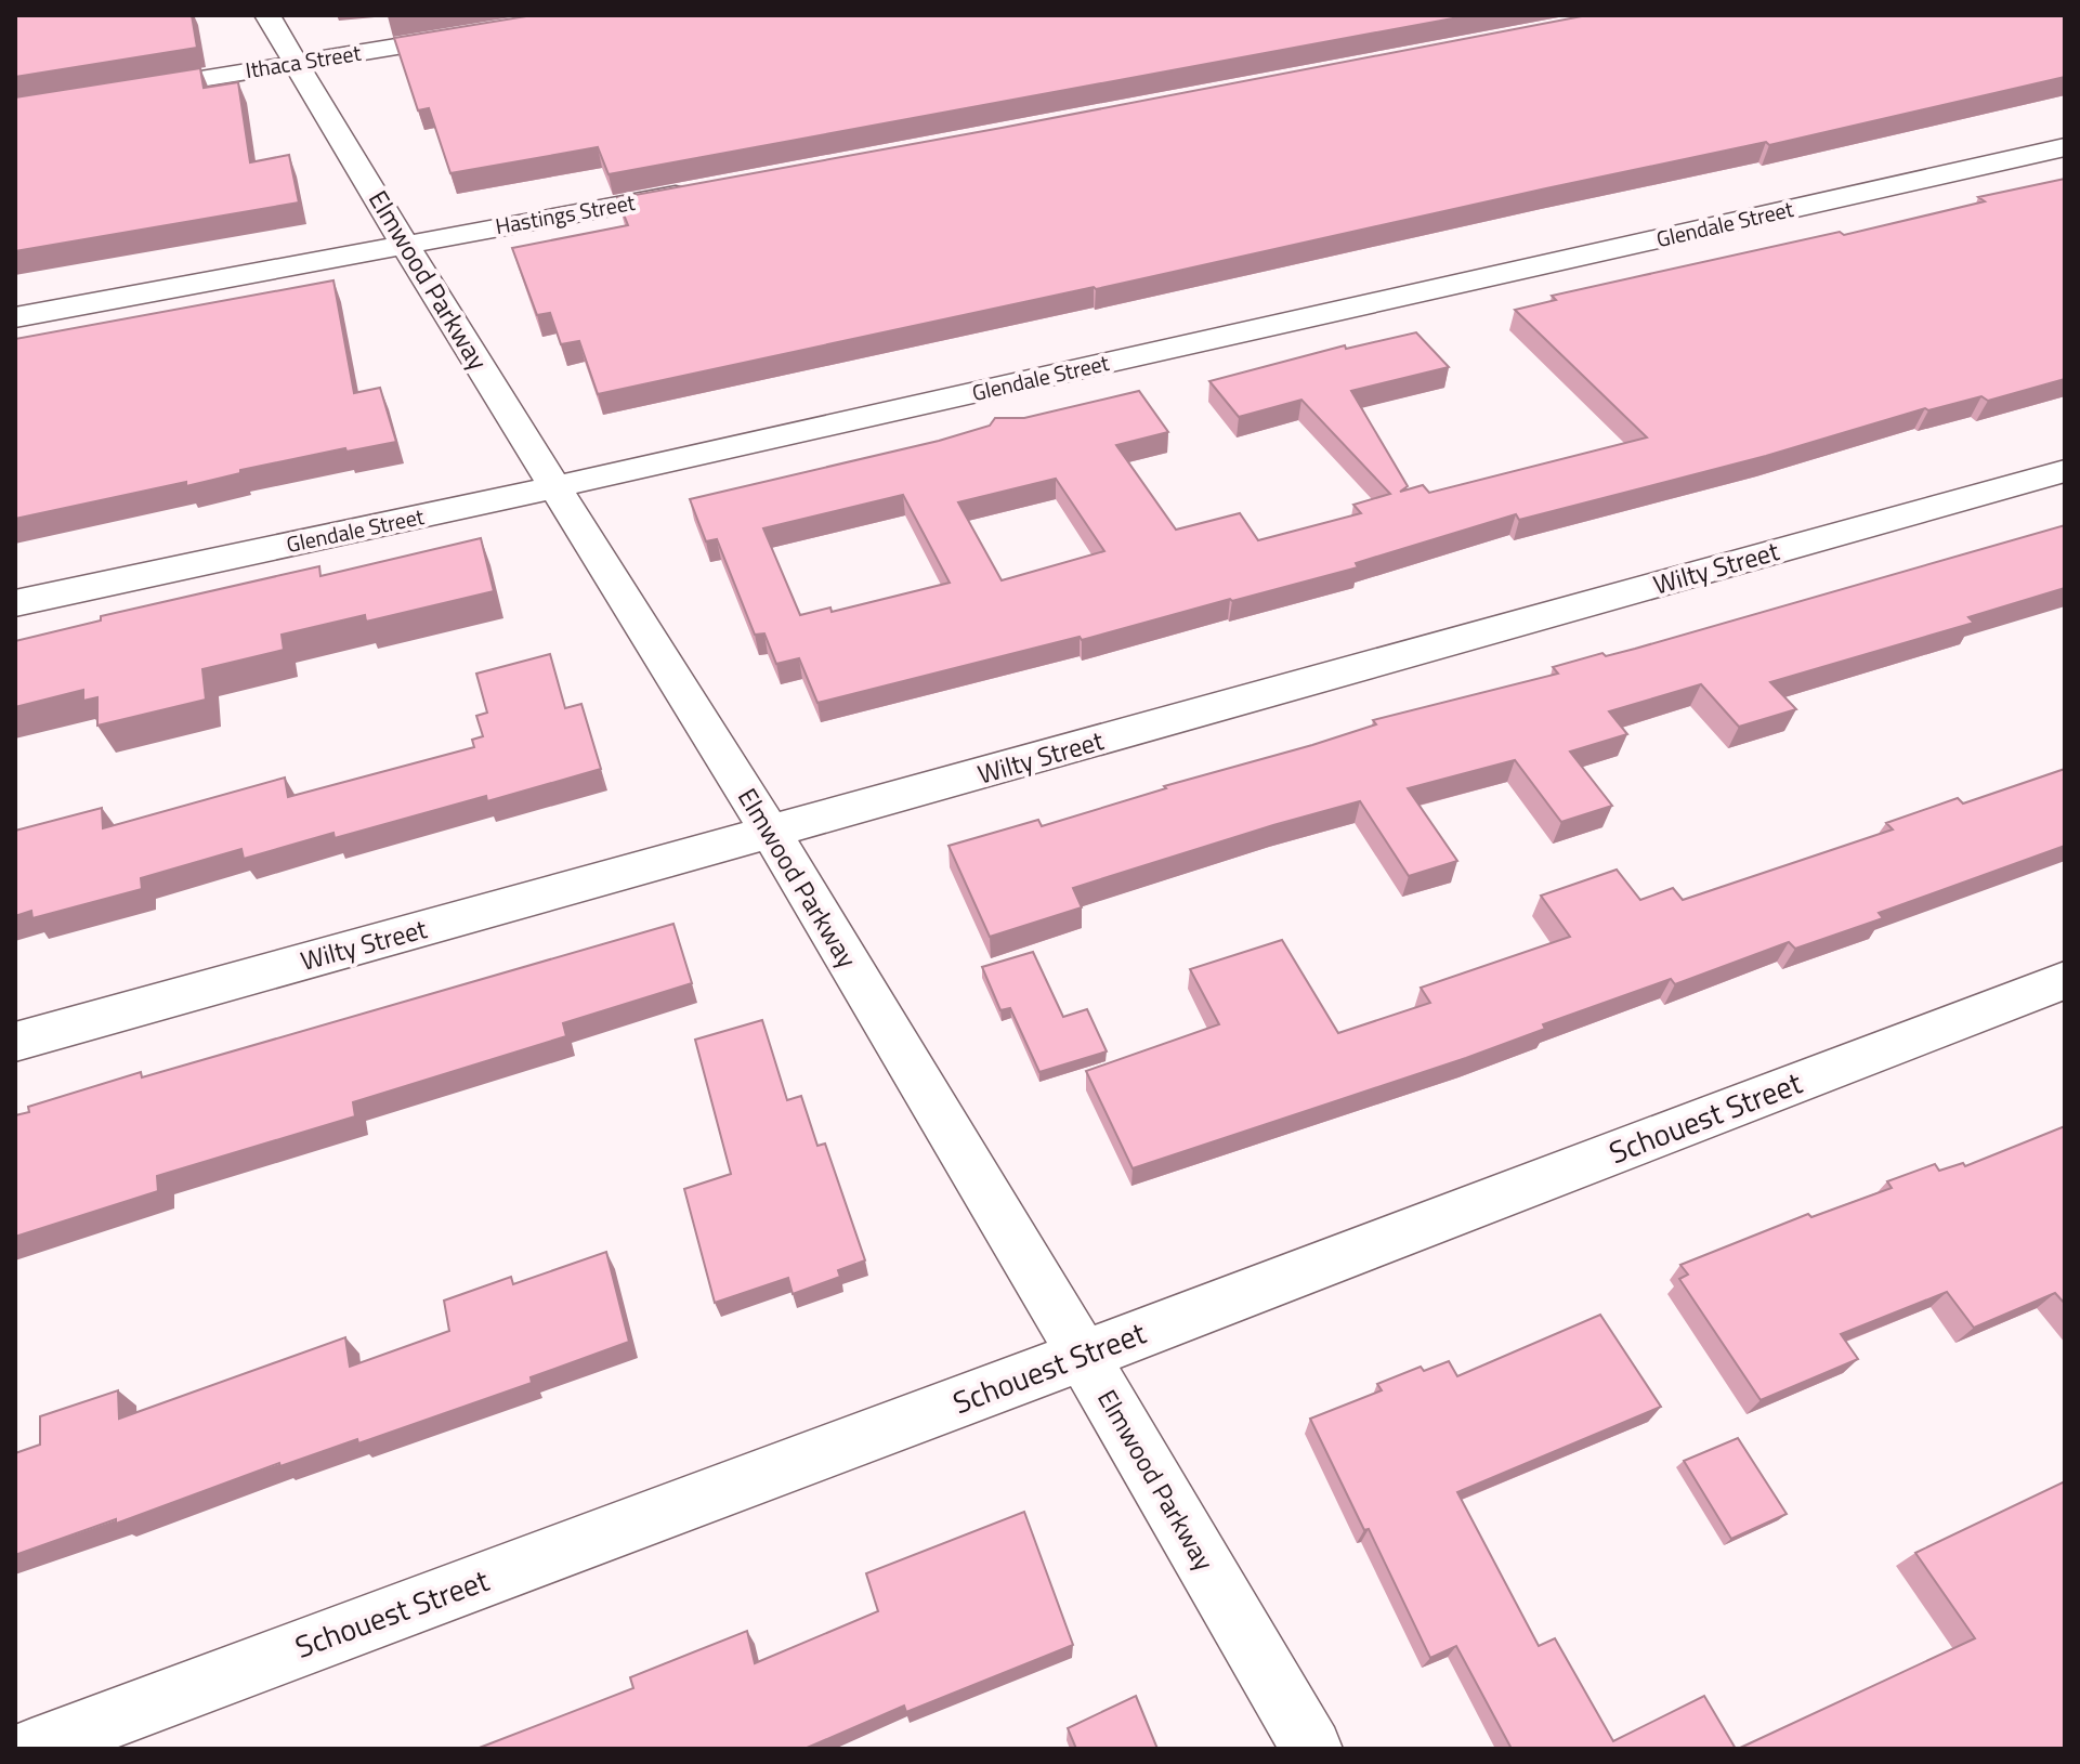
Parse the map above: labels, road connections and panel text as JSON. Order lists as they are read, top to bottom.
{
  "streets": {
    "street": [
      "Ithaca Street",
      "Hastings Street",
      "Glendale Street",
      "Elmwood Parkway",
      "Wilty Street",
      "Schouest Street"
    ]
  },
  "crossings": [
    ["Ithaca Street", "Elmwood Parkway"],
    ["Hastings Street", "Elmwood Parkway"],
    ["Glendale Street", "Elmwood Parkway"],
    ["Elmwood Parkway", "Wilty Street"],
    ["Elmwood Parkway", "Schouest Street"]
  ]
}
